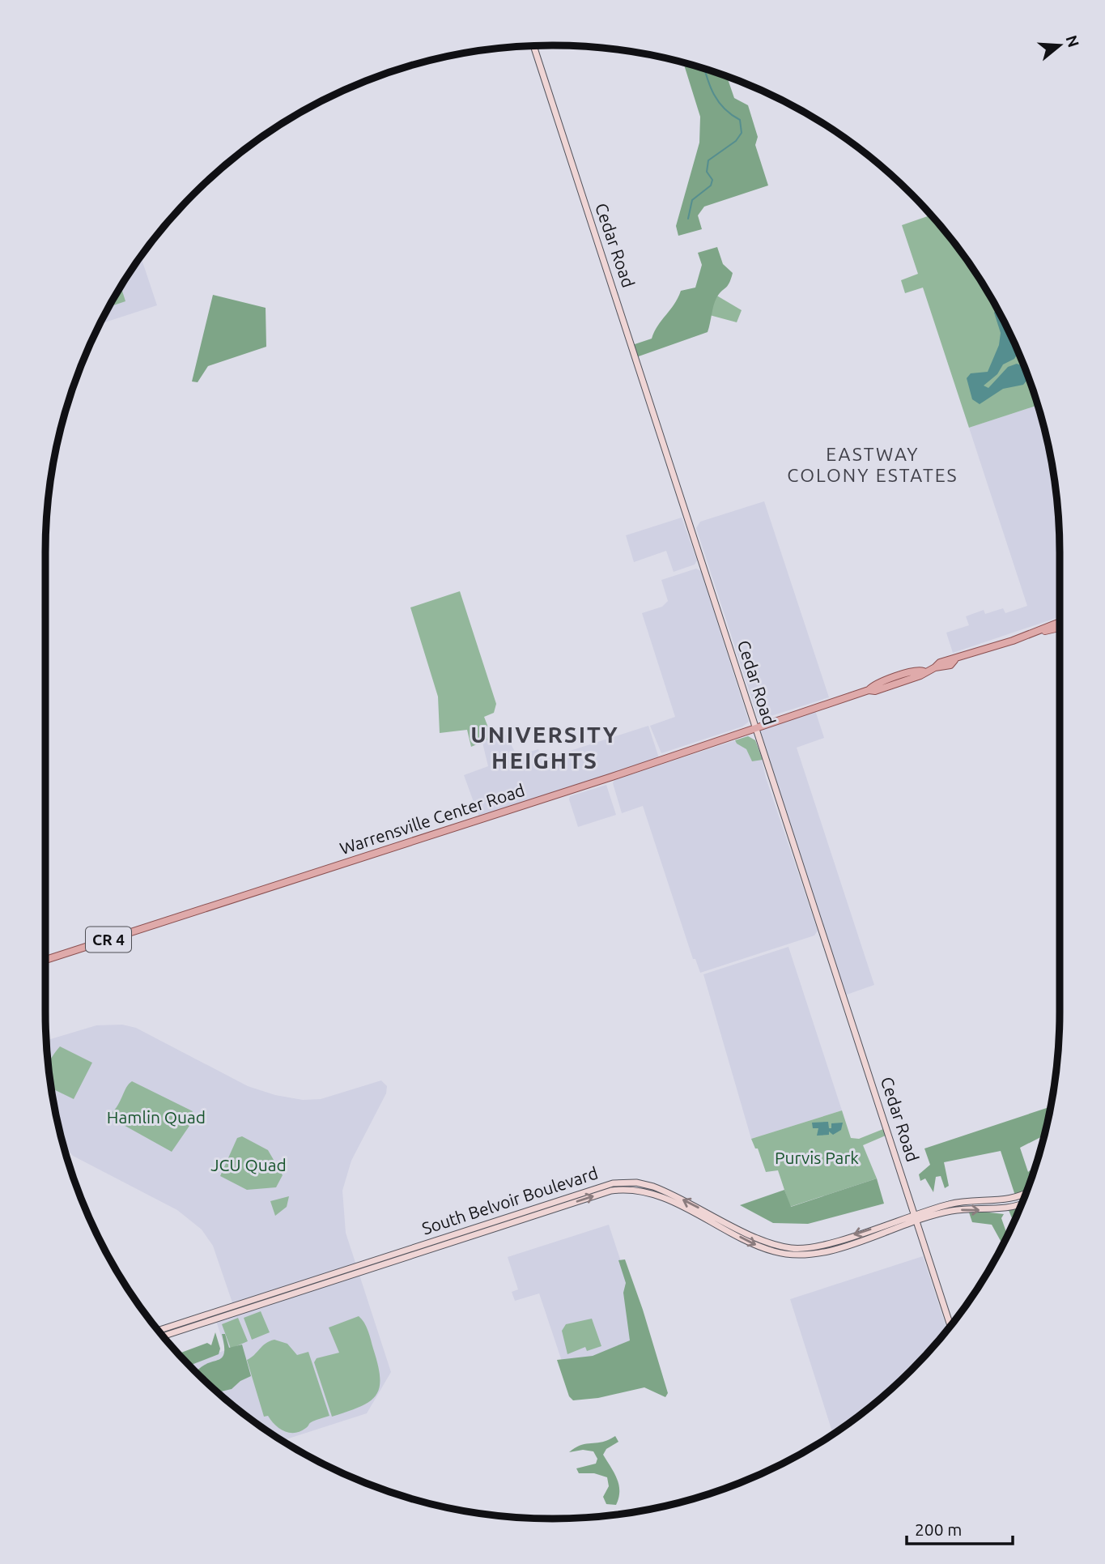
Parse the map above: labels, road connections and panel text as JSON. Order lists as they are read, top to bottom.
{
  "streets": {
    "main road": ["Warrensville Center Road", "CR 4"],
    "street": ["Cedar Road", "South Belvoir Boulevard"]
  },
  "crossings": [
    ["Cedar Road", "Warrensville Center Road"],
    ["Cedar Road", "South Belvoir Boulevard"]
  ],
  "districts": ["EASTWAY COLONY ESTATES", "UNIVERSITY HEIGHTS"],
  "parks": ["Hamlin Quad", "Purvis Park", "JCU Quad"],
  "scale_bar": "200 m",
  "north": "right"
}
